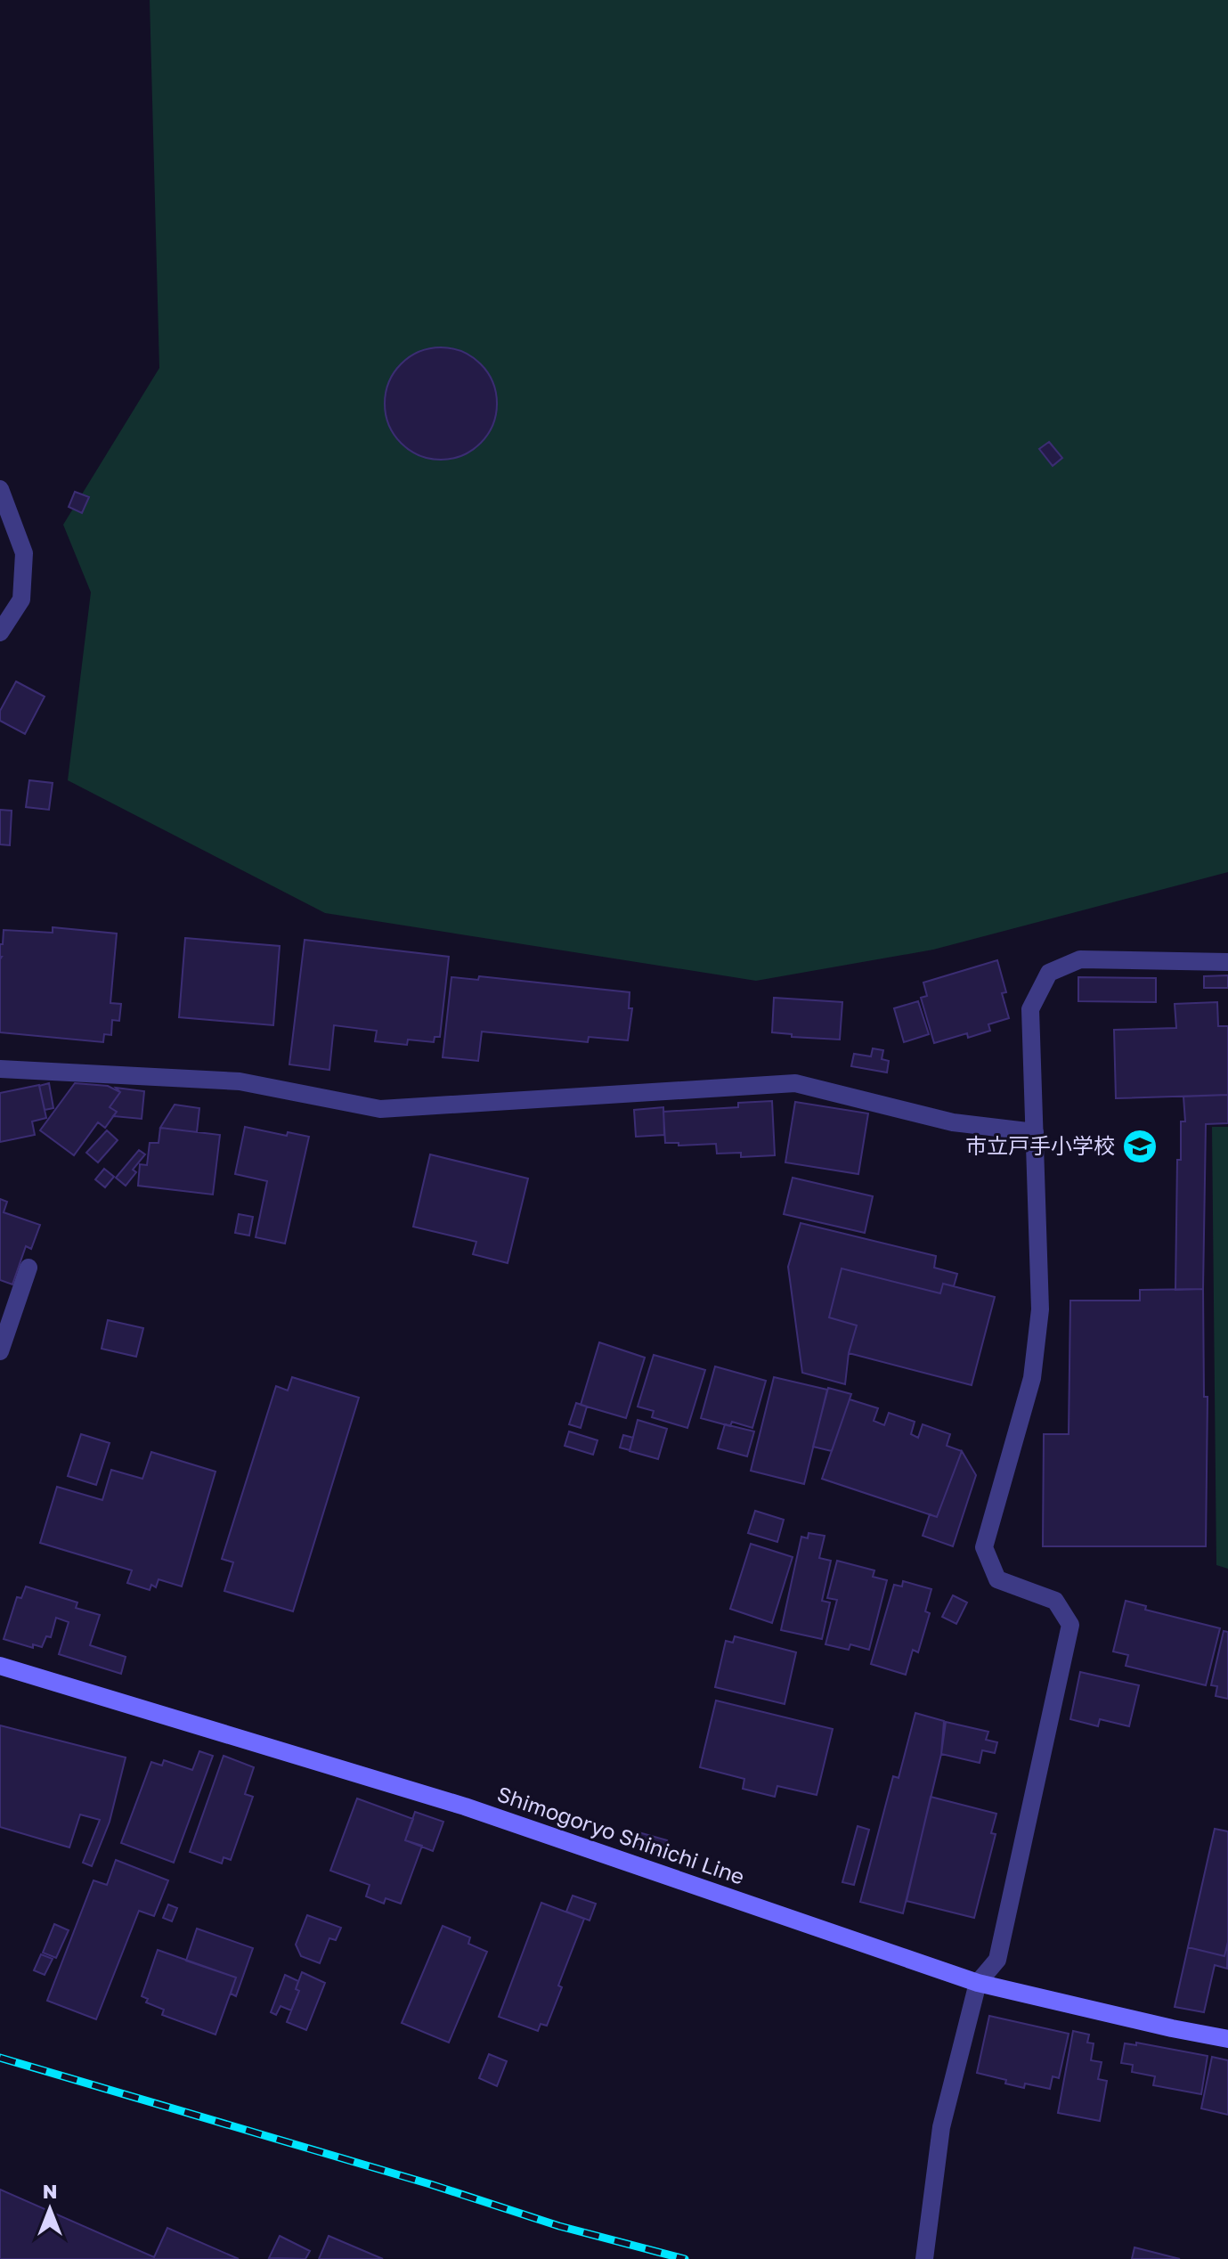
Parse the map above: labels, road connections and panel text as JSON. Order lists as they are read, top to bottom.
{
  "streets": {
    "main road": ["Shimogoryo Shinichi Line"]
  },
  "places": {
    "school or university": ["市立戸手小学校"]
  },
  "north": "top"
}
